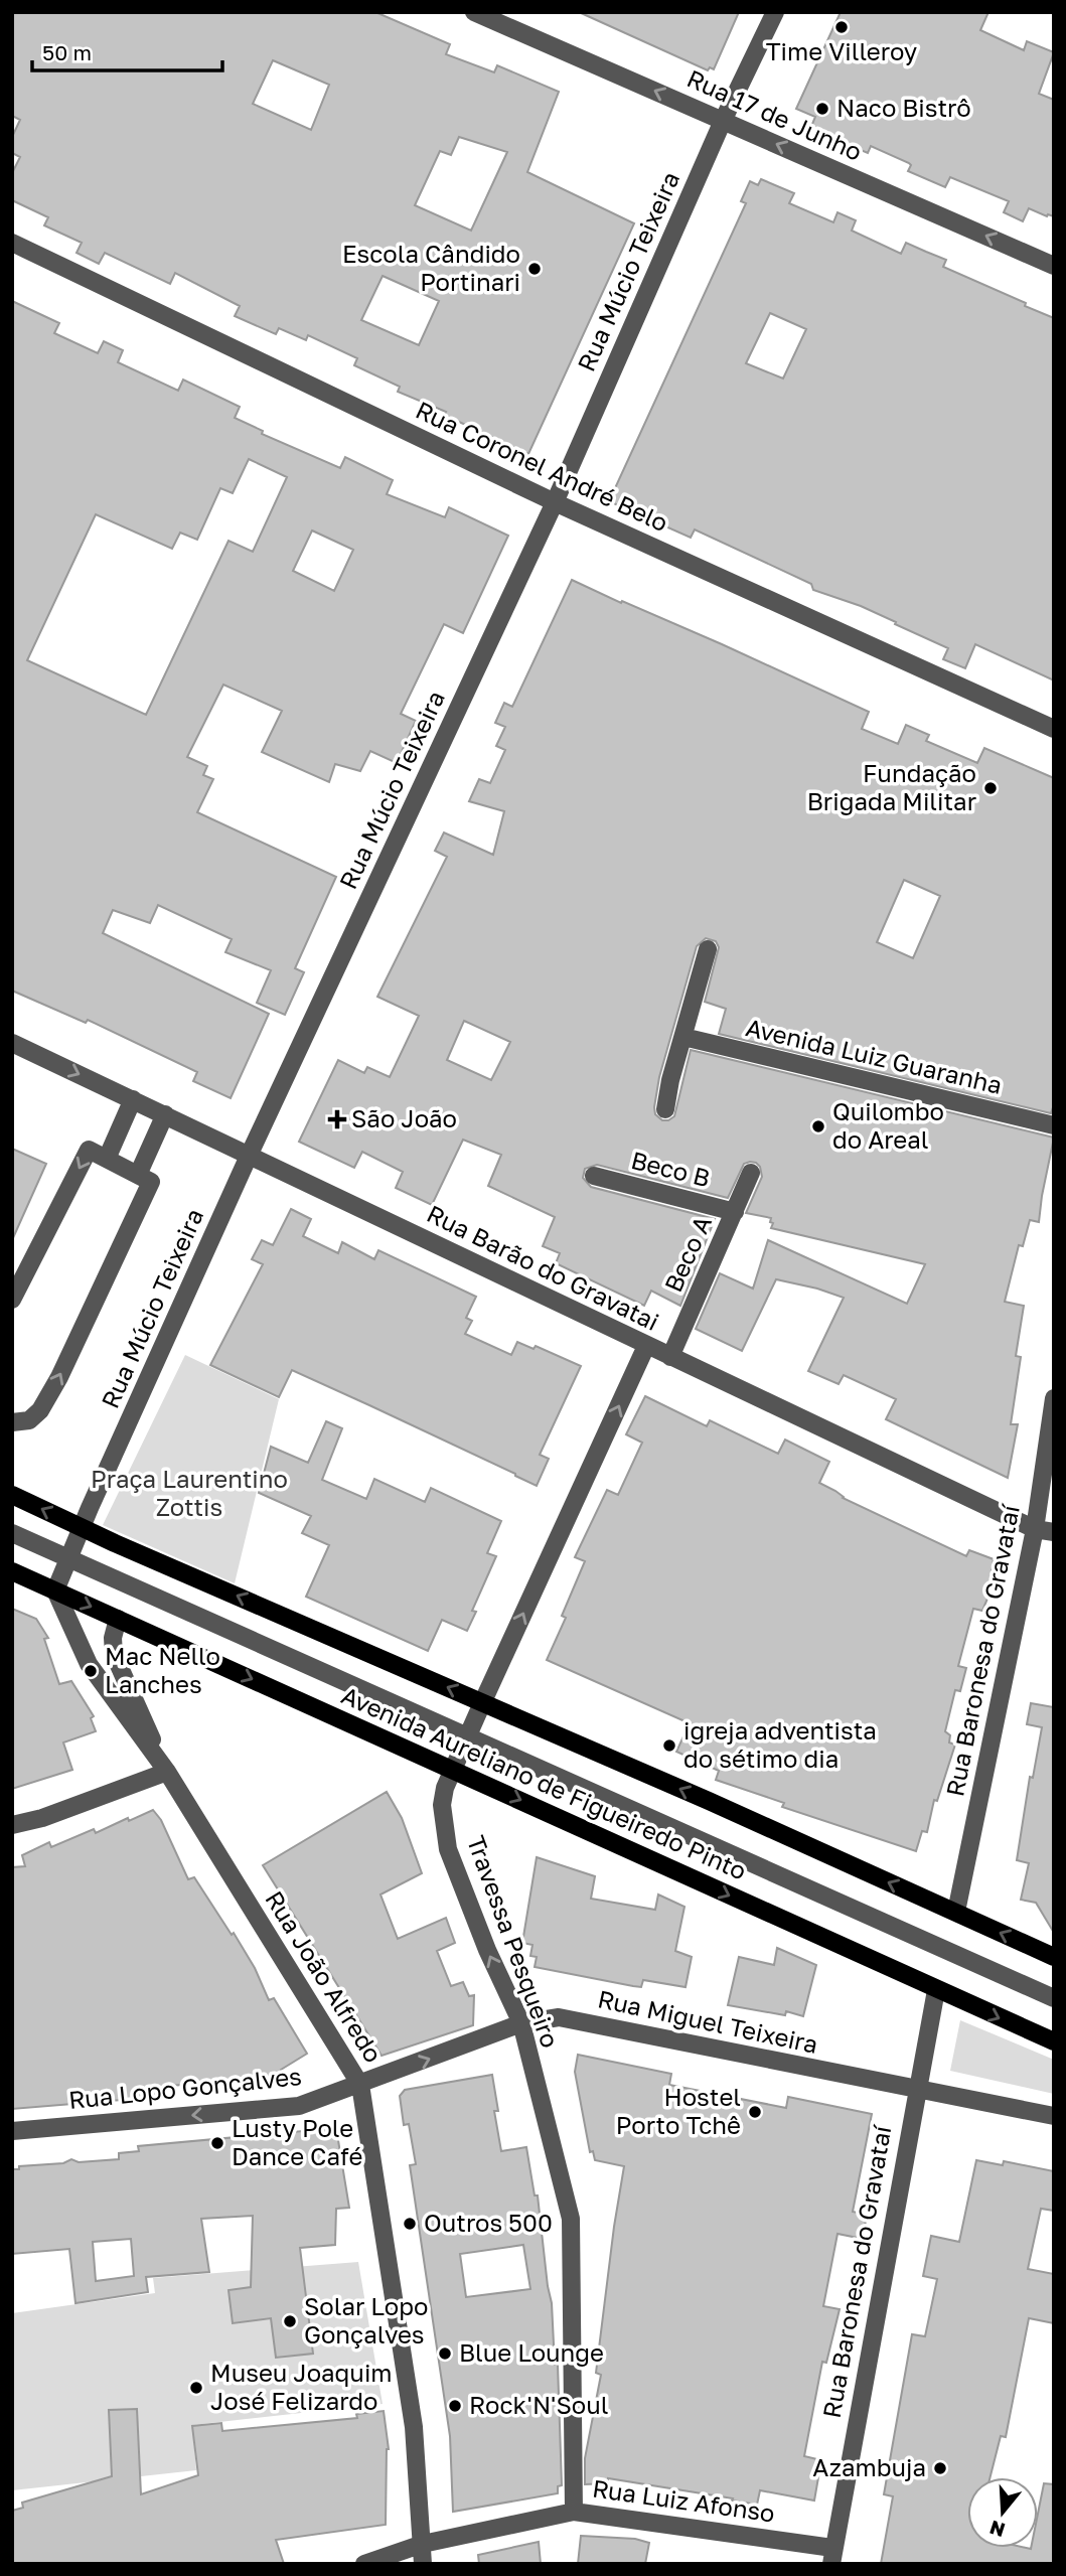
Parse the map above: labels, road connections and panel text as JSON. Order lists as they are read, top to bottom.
{
  "streets": {
    "main road": ["Avenida Aureliano de Figueiredo Pinto"],
    "street": [
      "Rua 17 de Junho",
      "Rua Múcio Teixeira",
      "Rua Coronel André Belo",
      "Avenida Luiz Guaranha",
      "Beco B",
      "Beco A",
      "Rua Barão do Gravatai",
      "Rua Baronesa do Gravataí",
      "Travessa Pesqueiro",
      "Rua João Alfredo",
      "Rua Miguel Teixeira",
      "Rua Lopo Gonçalves",
      "Rua Luiz Afonso"
    ]
  },
  "crossings": [
    ["Rua 17 de Junho", "Rua Múcio Teixeira"],
    ["Rua Múcio Teixeira", "Rua Coronel André Belo"],
    ["Rua Múcio Teixeira", "Rua Barão do Gravatai"],
    ["Rua Múcio Teixeira", "Avenida Aureliano de Figueiredo Pinto"],
    ["Rua Múcio Teixeira", "Rua João Alfredo"],
    ["Beco B", "Beco A"],
    ["Beco A", "Rua Barão do Gravatai"],
    ["Rua Barão do Gravatai", "Rua Baronesa do Gravataí"],
    ["Rua Barão do Gravatai", "Travessa Pesqueiro"],
    ["Rua Baronesa do Gravataí", "Avenida Aureliano de Figueiredo Pinto"],
    ["Rua Baronesa do Gravataí", "Rua Miguel Teixeira"],
    ["Rua Baronesa do Gravataí", "Rua Luiz Afonso"],
    ["Avenida Aureliano de Figueiredo Pinto", "Travessa Pesqueiro"],
    ["Avenida Aureliano de Figueiredo Pinto", "Rua João Alfredo"],
    ["Travessa Pesqueiro", "Rua Miguel Teixeira"],
    ["Travessa Pesqueiro", "Rua Luiz Afonso"],
    ["Rua João Alfredo", "Rua Miguel Teixeira"],
    ["Rua João Alfredo", "Rua Lopo Gonçalves"],
    ["Rua João Alfredo", "Rua Luiz Afonso"],
    ["Rua Miguel Teixeira", "Rua Lopo Gonçalves"]
  ],
  "one_way": ["Rua 17 de Junho", "Travessa Pesqueiro", "Rua Lopo Gonçalves"],
  "parks": ["Praça Laurentino Zottis"],
  "places": {
    "other": [
      "Time Villeroy",
      "Naco Bistrô",
      "Escola Cândido Portinari",
      "Fundação Brigada Militar",
      "Quilombo do Areal",
      "Mac Nello Lanches",
      "igreja adventista do sétimo dia",
      "Hostel Porto Tchê",
      "Lusty Pole Dance Café",
      "Outros 500",
      "Solar Lopo Gonçalves",
      "Blue Lounge",
      "Museu Joaquim José Felizardo",
      "Rock'N'Soul",
      "Azambuja"
    ],
    "health": ["São João"]
  },
  "scale_bar": "50 m",
  "north": "bottom"
}
